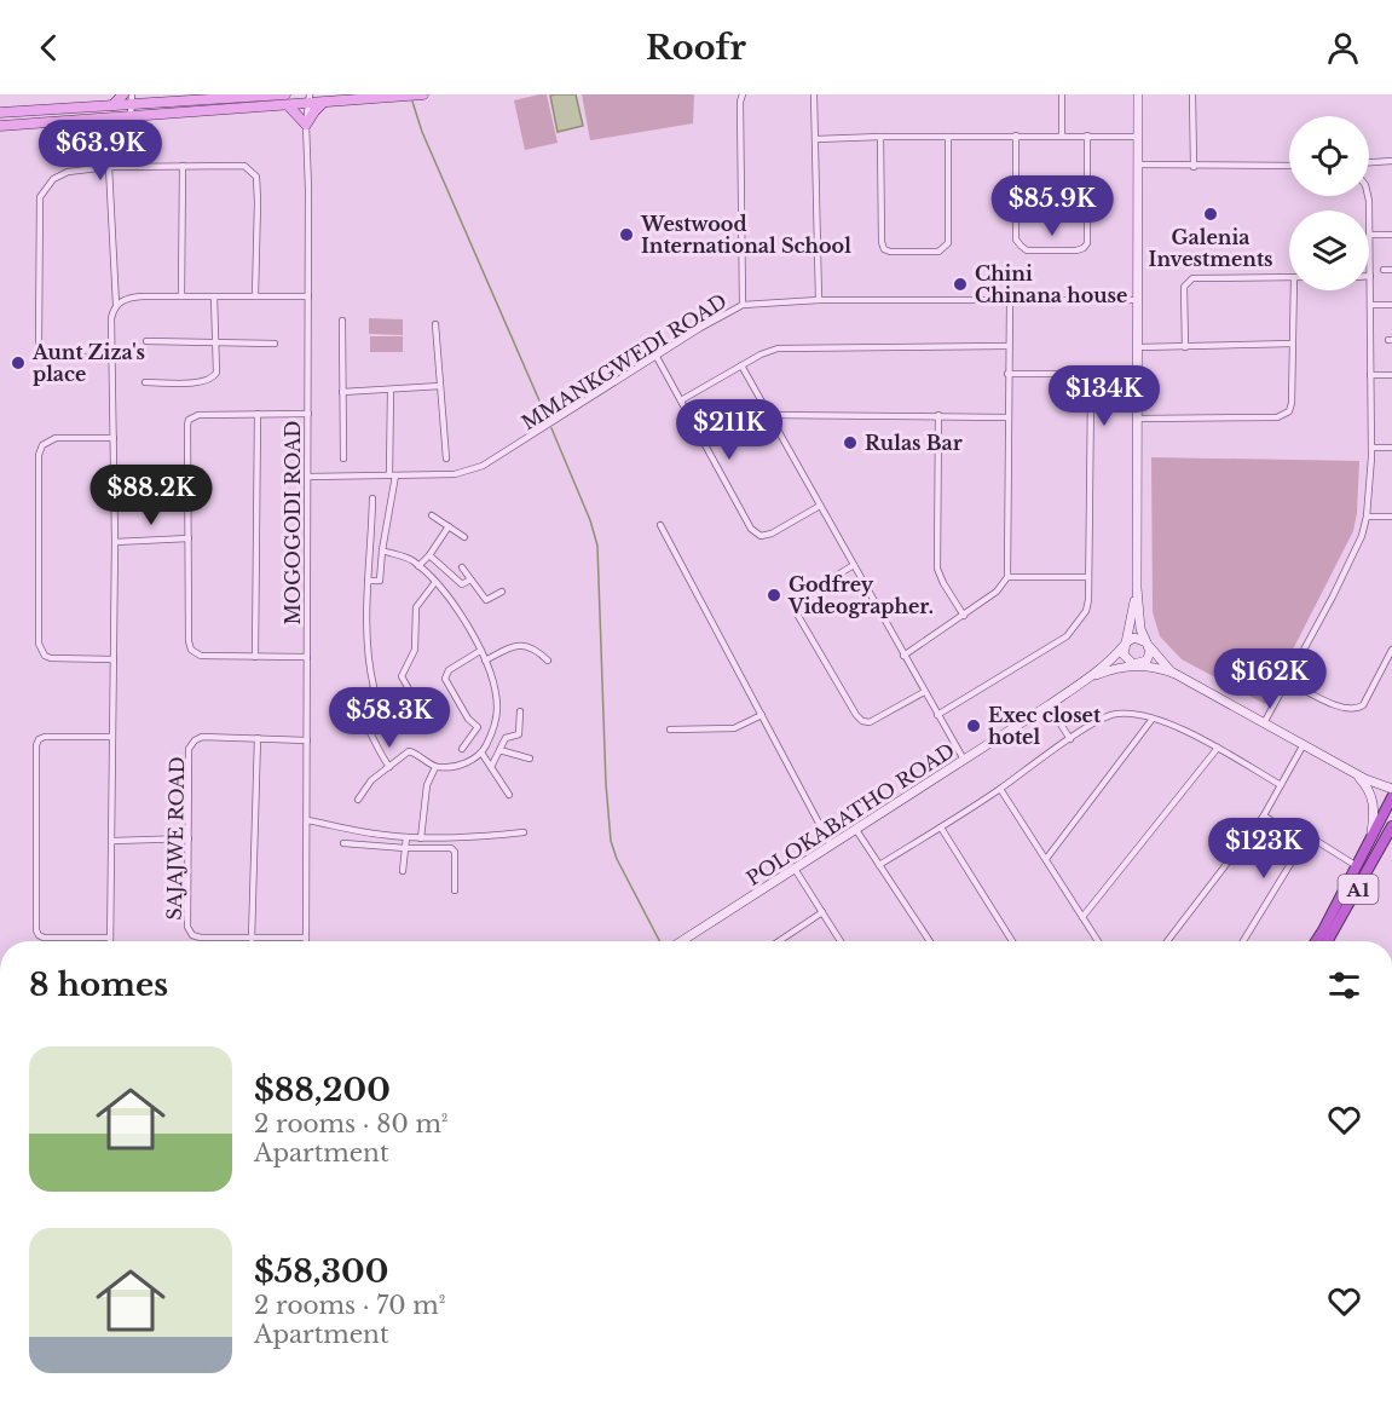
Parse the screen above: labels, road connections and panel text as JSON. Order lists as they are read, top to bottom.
{
  "streets": {
    "highway": ["A1"],
    "street": [
      "MMANKGWEDI ROAD",
      "MOGOGODI ROAD",
      "POLOKABATHO ROAD",
      "SAJAJWE ROAD"
    ]
  },
  "crossings": [
    ["MMANKGWEDI ROAD", "MOGOGODI ROAD"],
    ["MOGOGODI ROAD", "SAJAJWE ROAD"]
  ],
  "places": [
    "Galenia Investments",
    "Westwood International School",
    "Chini Chinana house",
    "Aunt Ziza's place",
    "Rulas Bar",
    "Godfrey Videographer.",
    "Exec closet hotel"
  ],
  "page": {
    "header": "Roofr",
    "price": [
      "$63.9K",
      "$85.9K",
      "$134K",
      "$211K",
      "$88.2K",
      "$162K",
      "$58.3K",
      "$123K"
    ],
    "heading": "8 homes",
    "list": [
      {
        "name": "$88,200",
        "note": "2 rooms · 80 m² · Apartment"
      },
      {
        "name": "$58,300",
        "note": "2 rooms · 70 m² · Apartment"
      }
    ]
  }
}
